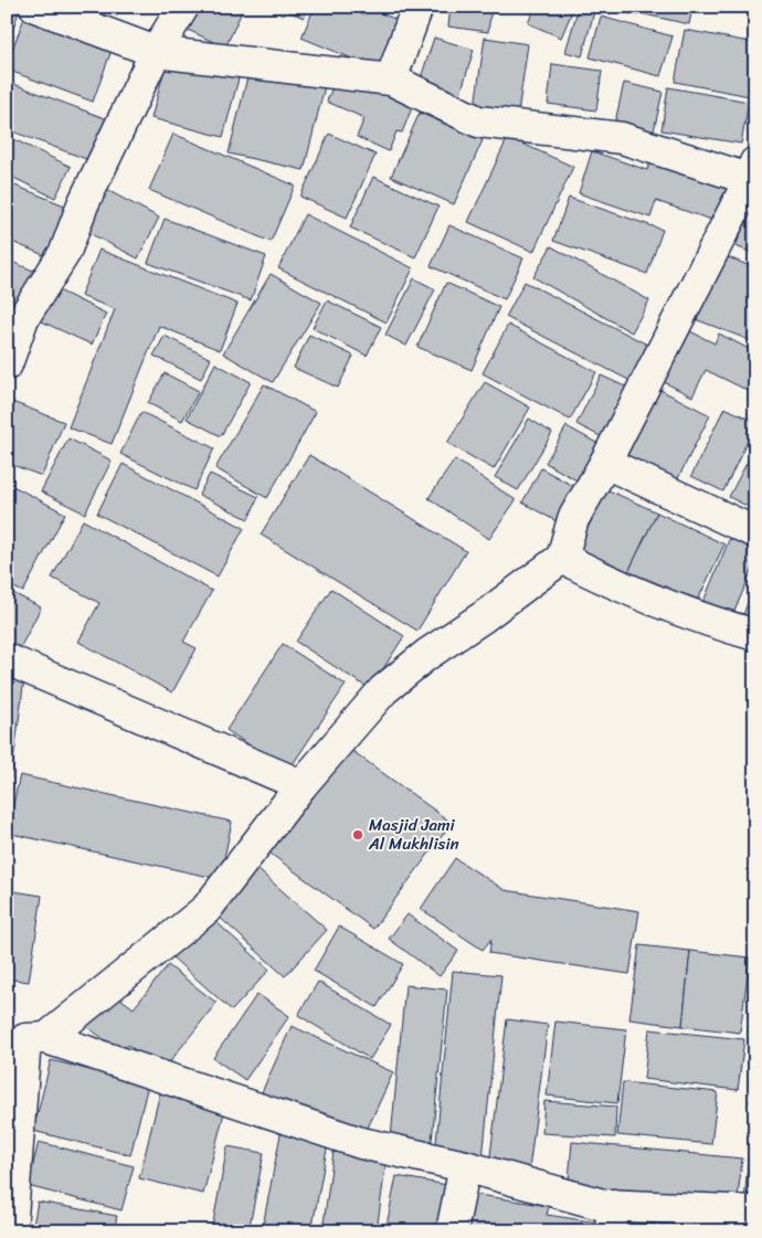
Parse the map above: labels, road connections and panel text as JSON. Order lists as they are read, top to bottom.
{
  "places": ["Masjid Jami Al Mukhlisin"]
}
